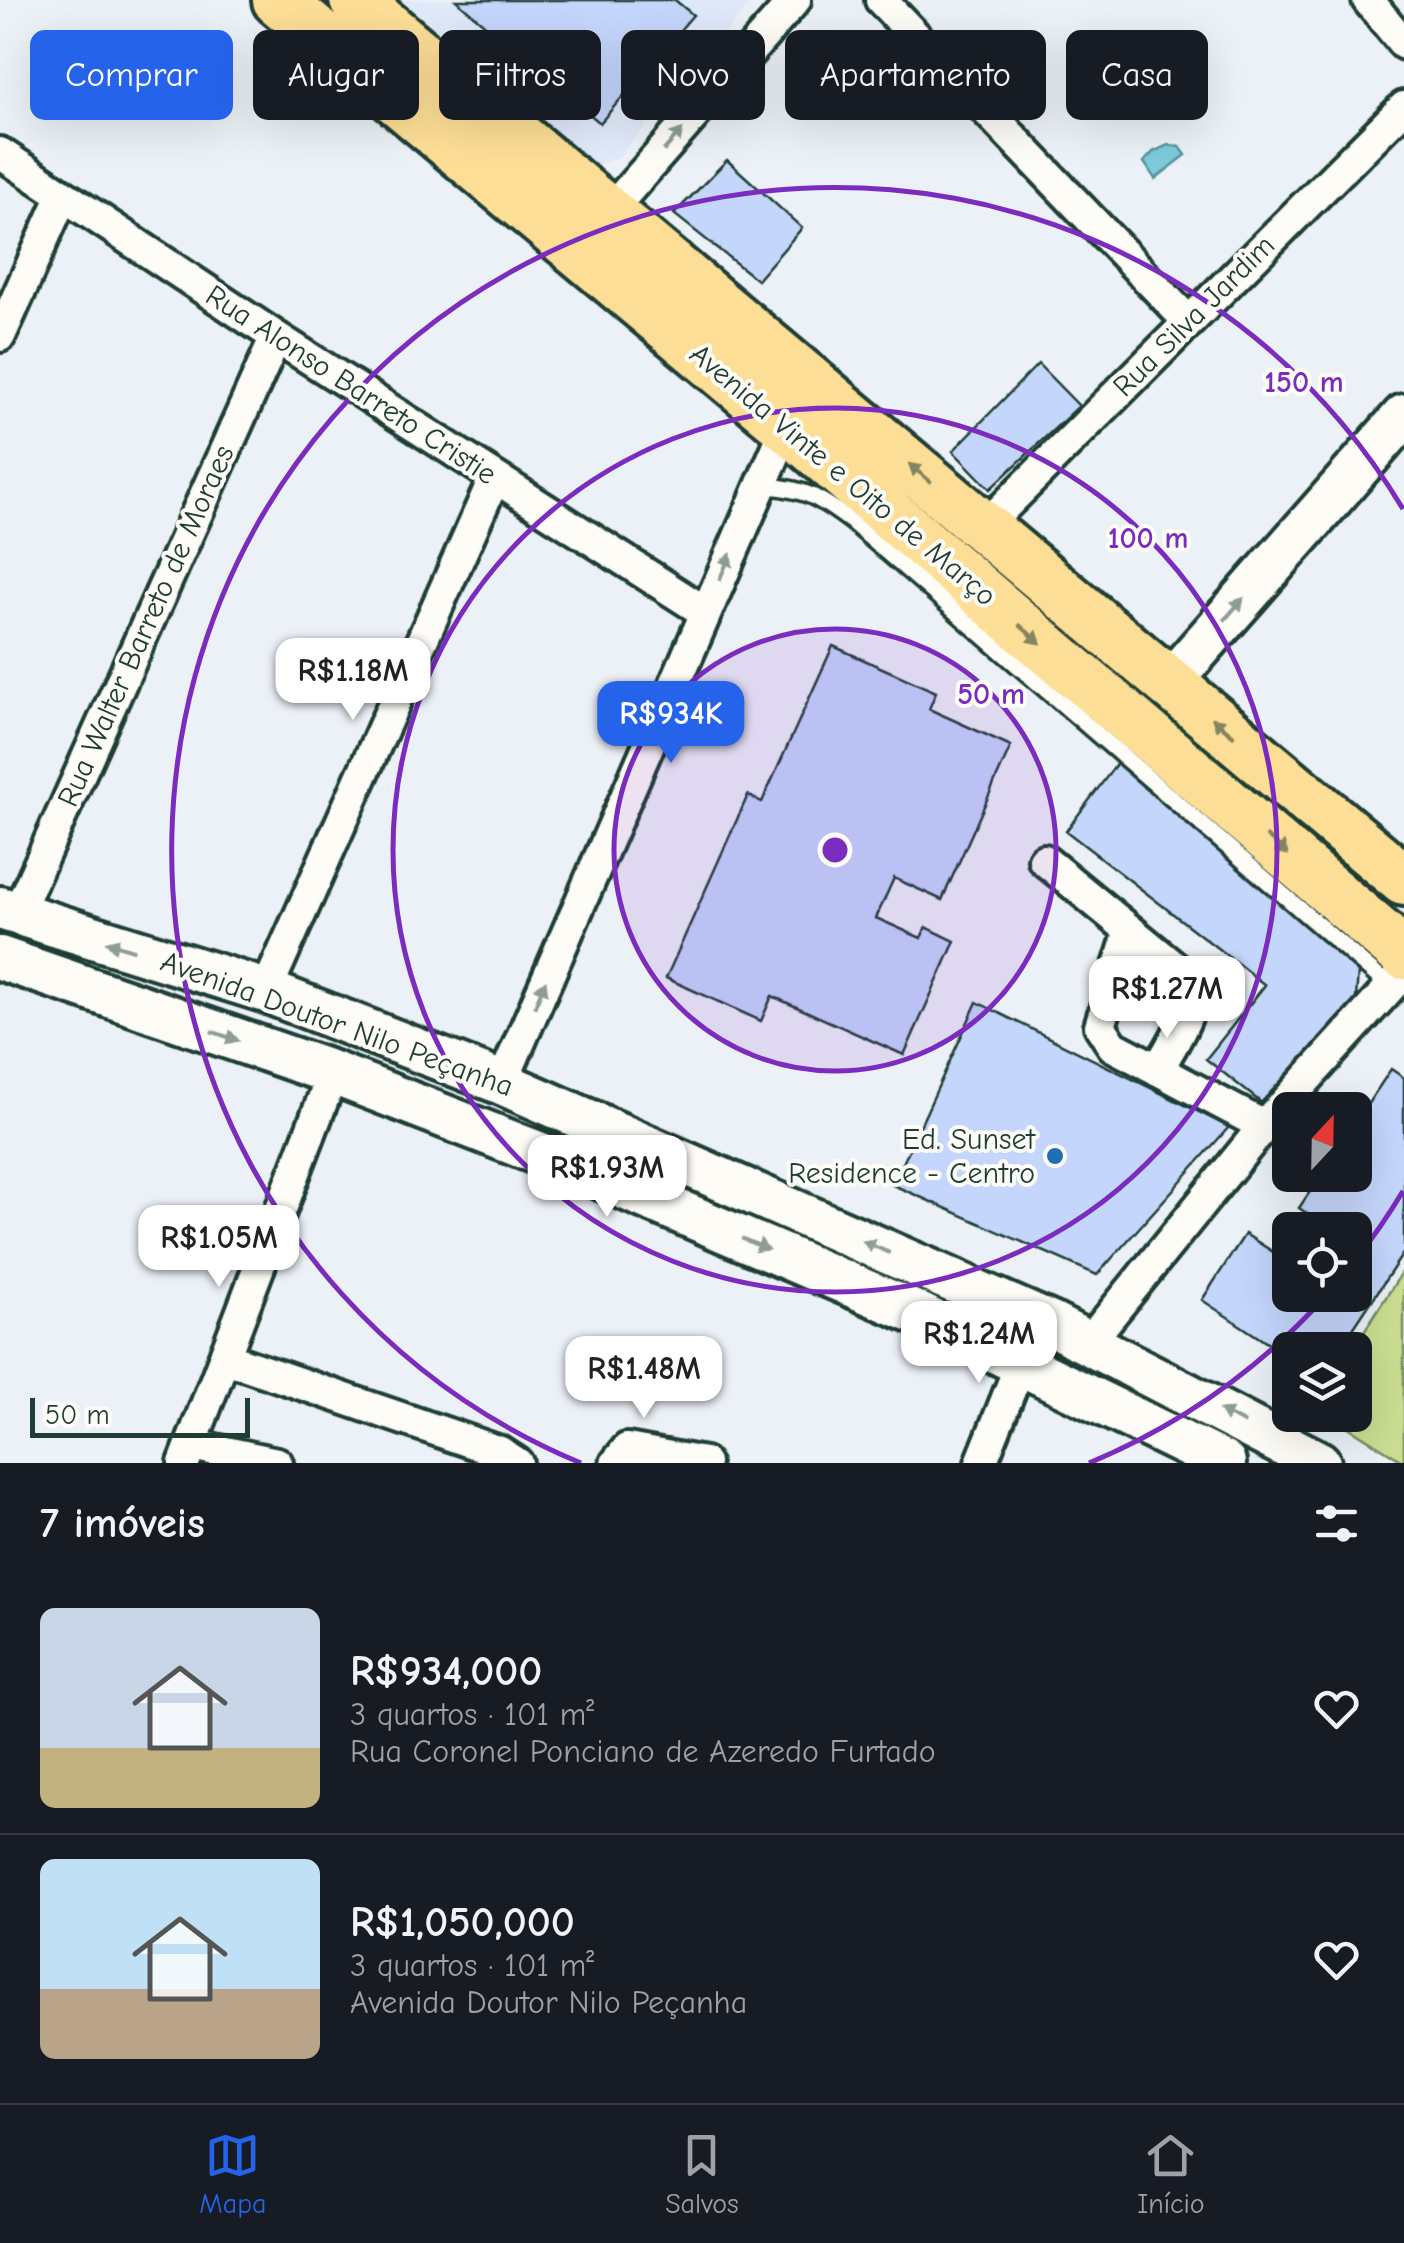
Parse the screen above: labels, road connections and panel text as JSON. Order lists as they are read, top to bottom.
{
  "streets": {
    "main road": ["Avenida Vinte e Oito de Março", "Avenida Doutor Nilo Peçanha"],
    "street": ["Rua Silva Jardim", "Rua Alonso Barreto Cristie", "Rua Walter Barreto de Moraes"]
  },
  "crossings": [
    ["Rua Silva Jardim", "Avenida Vinte e Oito de Março"],
    ["Rua Alonso Barreto Cristie", "Rua Walter Barreto de Moraes"],
    ["Rua Walter Barreto de Moraes", "Avenida Doutor Nilo Peçanha"]
  ],
  "places": ["Ed. Sunset Residence - Centro"],
  "scale_bar": "50 m",
  "north": "top",
  "page": {
    "chip": [
      "Comprar",
      "Alugar",
      "Filtros",
      "Novo",
      "Apartamento",
      "Casa"
    ],
    "price": [
      "R$1.18M",
      "R$934K",
      "R$1.27M",
      "R$1.93M",
      "R$1.05M",
      "R$1.24M",
      "R$1.48M"
    ],
    "scale": "50 m",
    "heading": "7 imóveis",
    "list": [
      {
        "name": "R$934,000",
        "note": "3 quartos · 101 m² · Rua Coronel Ponciano de Azeredo Furtado"
      },
      {
        "name": "R$1,050,000",
        "note": "3 quartos · 101 m² · Avenida Doutor Nilo Peçanha"
      }
    ],
    "tabs": ["Mapa", "Salvos", "Início"]
  },
  "rings": ["150 m", "100 m", "50 m"]
}
